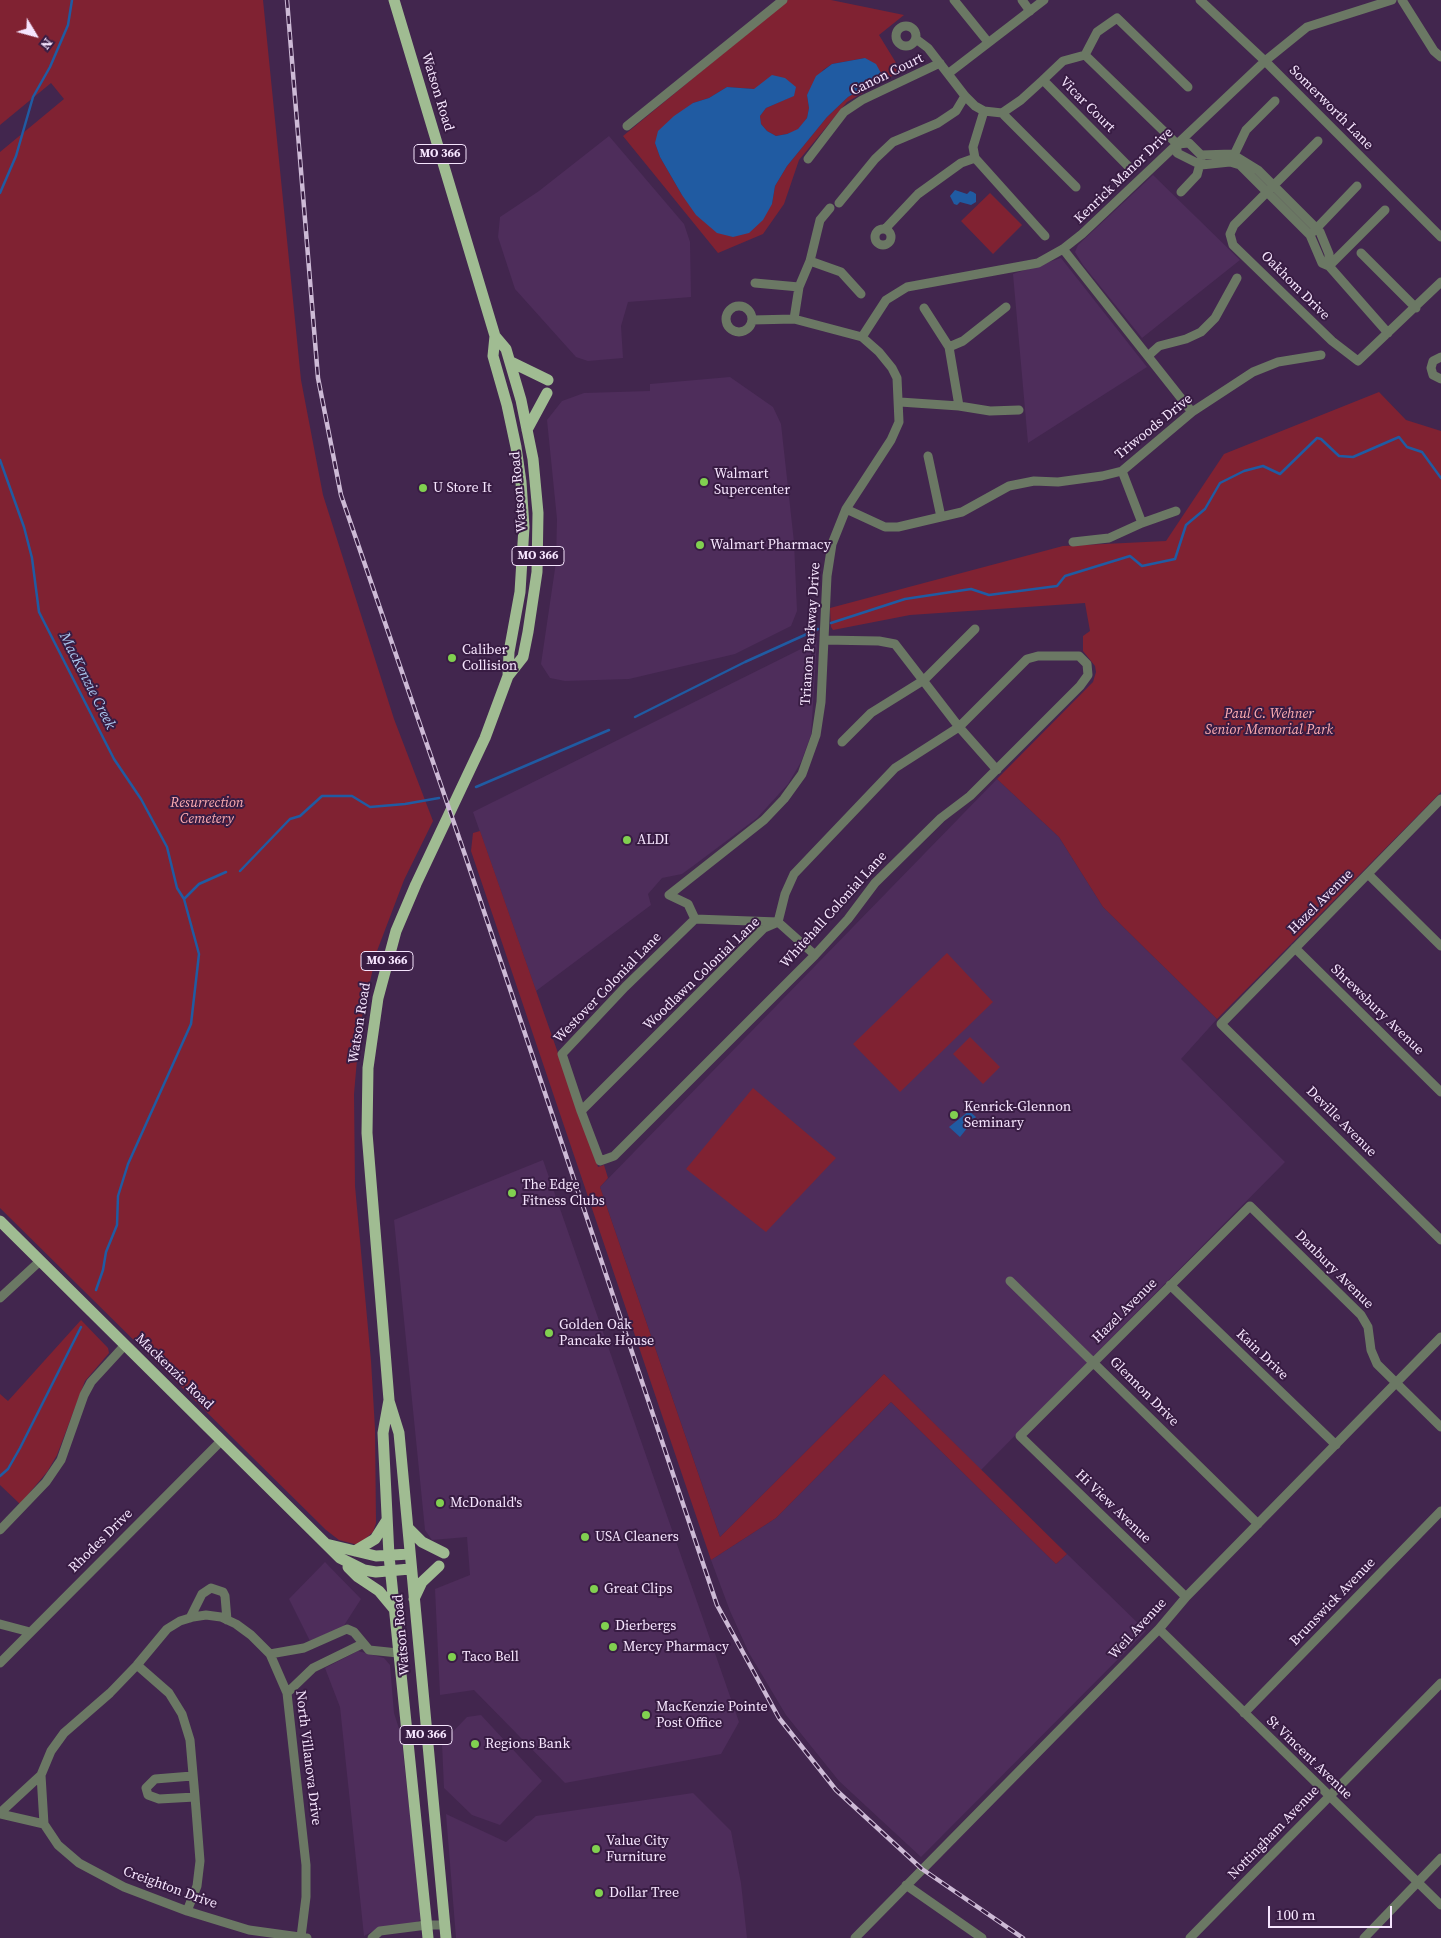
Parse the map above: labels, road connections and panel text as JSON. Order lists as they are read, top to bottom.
{
  "streets": {
    "main road": ["Watson Road", "MO 366", "Mackenzie Road"],
    "street": [
      "Canon Court",
      "Vicar Court",
      "Somerworth Lane",
      "Kenrick Manor Drive",
      "Oakhom Drive",
      "Triwoods Drive",
      "Trianon Parkway Drive",
      "Hazel Avenue",
      "Whitehall Colonial Lane",
      "Woodlawn Colonial Lane",
      "Westover Colonial Lane",
      "Shrewsbury Avenue",
      "Deville Avenue",
      "Danbury Avenue",
      "Kain Drive",
      "Glennon Drive",
      "Hi View Avenue",
      "Rhodes Drive",
      "Brunswick Avenue",
      "Weil Avenue",
      "North Villanova Drive",
      "St Vincent Avenue",
      "Nottingham Avenue",
      "Creighton Drive"
    ]
  },
  "crossings": [
    ["Watson Road", "MO 366"],
    ["Watson Road", "Mackenzie Road"],
    ["Somerworth Lane", "Kenrick Manor Drive"],
    ["Kenrick Manor Drive", "Trianon Parkway Drive"],
    ["Triwoods Drive", "Trianon Parkway Drive"],
    ["Trianon Parkway Drive", "Westover Colonial Lane"],
    ["Hazel Avenue", "Shrewsbury Avenue"],
    ["Hazel Avenue", "Deville Avenue"],
    ["Hazel Avenue", "Danbury Avenue"],
    ["Hazel Avenue", "Kain Drive"],
    ["Hazel Avenue", "Glennon Drive"],
    ["Hazel Avenue", "Hi View Avenue"],
    ["Whitehall Colonial Lane", "Woodlawn Colonial Lane"],
    ["Whitehall Colonial Lane", "Westover Colonial Lane"],
    ["Woodlawn Colonial Lane", "Westover Colonial Lane"],
    ["Danbury Avenue", "Weil Avenue"],
    ["Kain Drive", "Weil Avenue"],
    ["Mackenzie Road", "Rhodes Drive"],
    ["Glennon Drive", "Weil Avenue"],
    ["Hi View Avenue", "Weil Avenue"],
    ["Brunswick Avenue", "St Vincent Avenue"],
    ["Weil Avenue", "St Vincent Avenue"],
    ["North Villanova Drive", "Creighton Drive"],
    ["St Vincent Avenue", "Nottingham Avenue"]
  ],
  "water": ["MacKenzie Creek"],
  "parks": ["Paul C. Wehner Senior Memorial Park", "Resurrection Cemetery"],
  "places": [
    "Walmart Supercenter",
    "U Store It",
    "Walmart Pharmacy",
    "Caliber Collision",
    "ALDI",
    "Kenrick-Glennon Seminary",
    "The Edge Fitness Clubs",
    "Golden Oak Pancake House",
    "McDonald's",
    "USA Cleaners",
    "Great Clips",
    "Dierbergs",
    "Mercy Pharmacy",
    "Taco Bell",
    "MacKenzie Pointe Post Office",
    "Regions Bank",
    "Value City Furniture",
    "Dollar Tree"
  ],
  "scale_bar": "100 m",
  "north": "bottom right"
}
